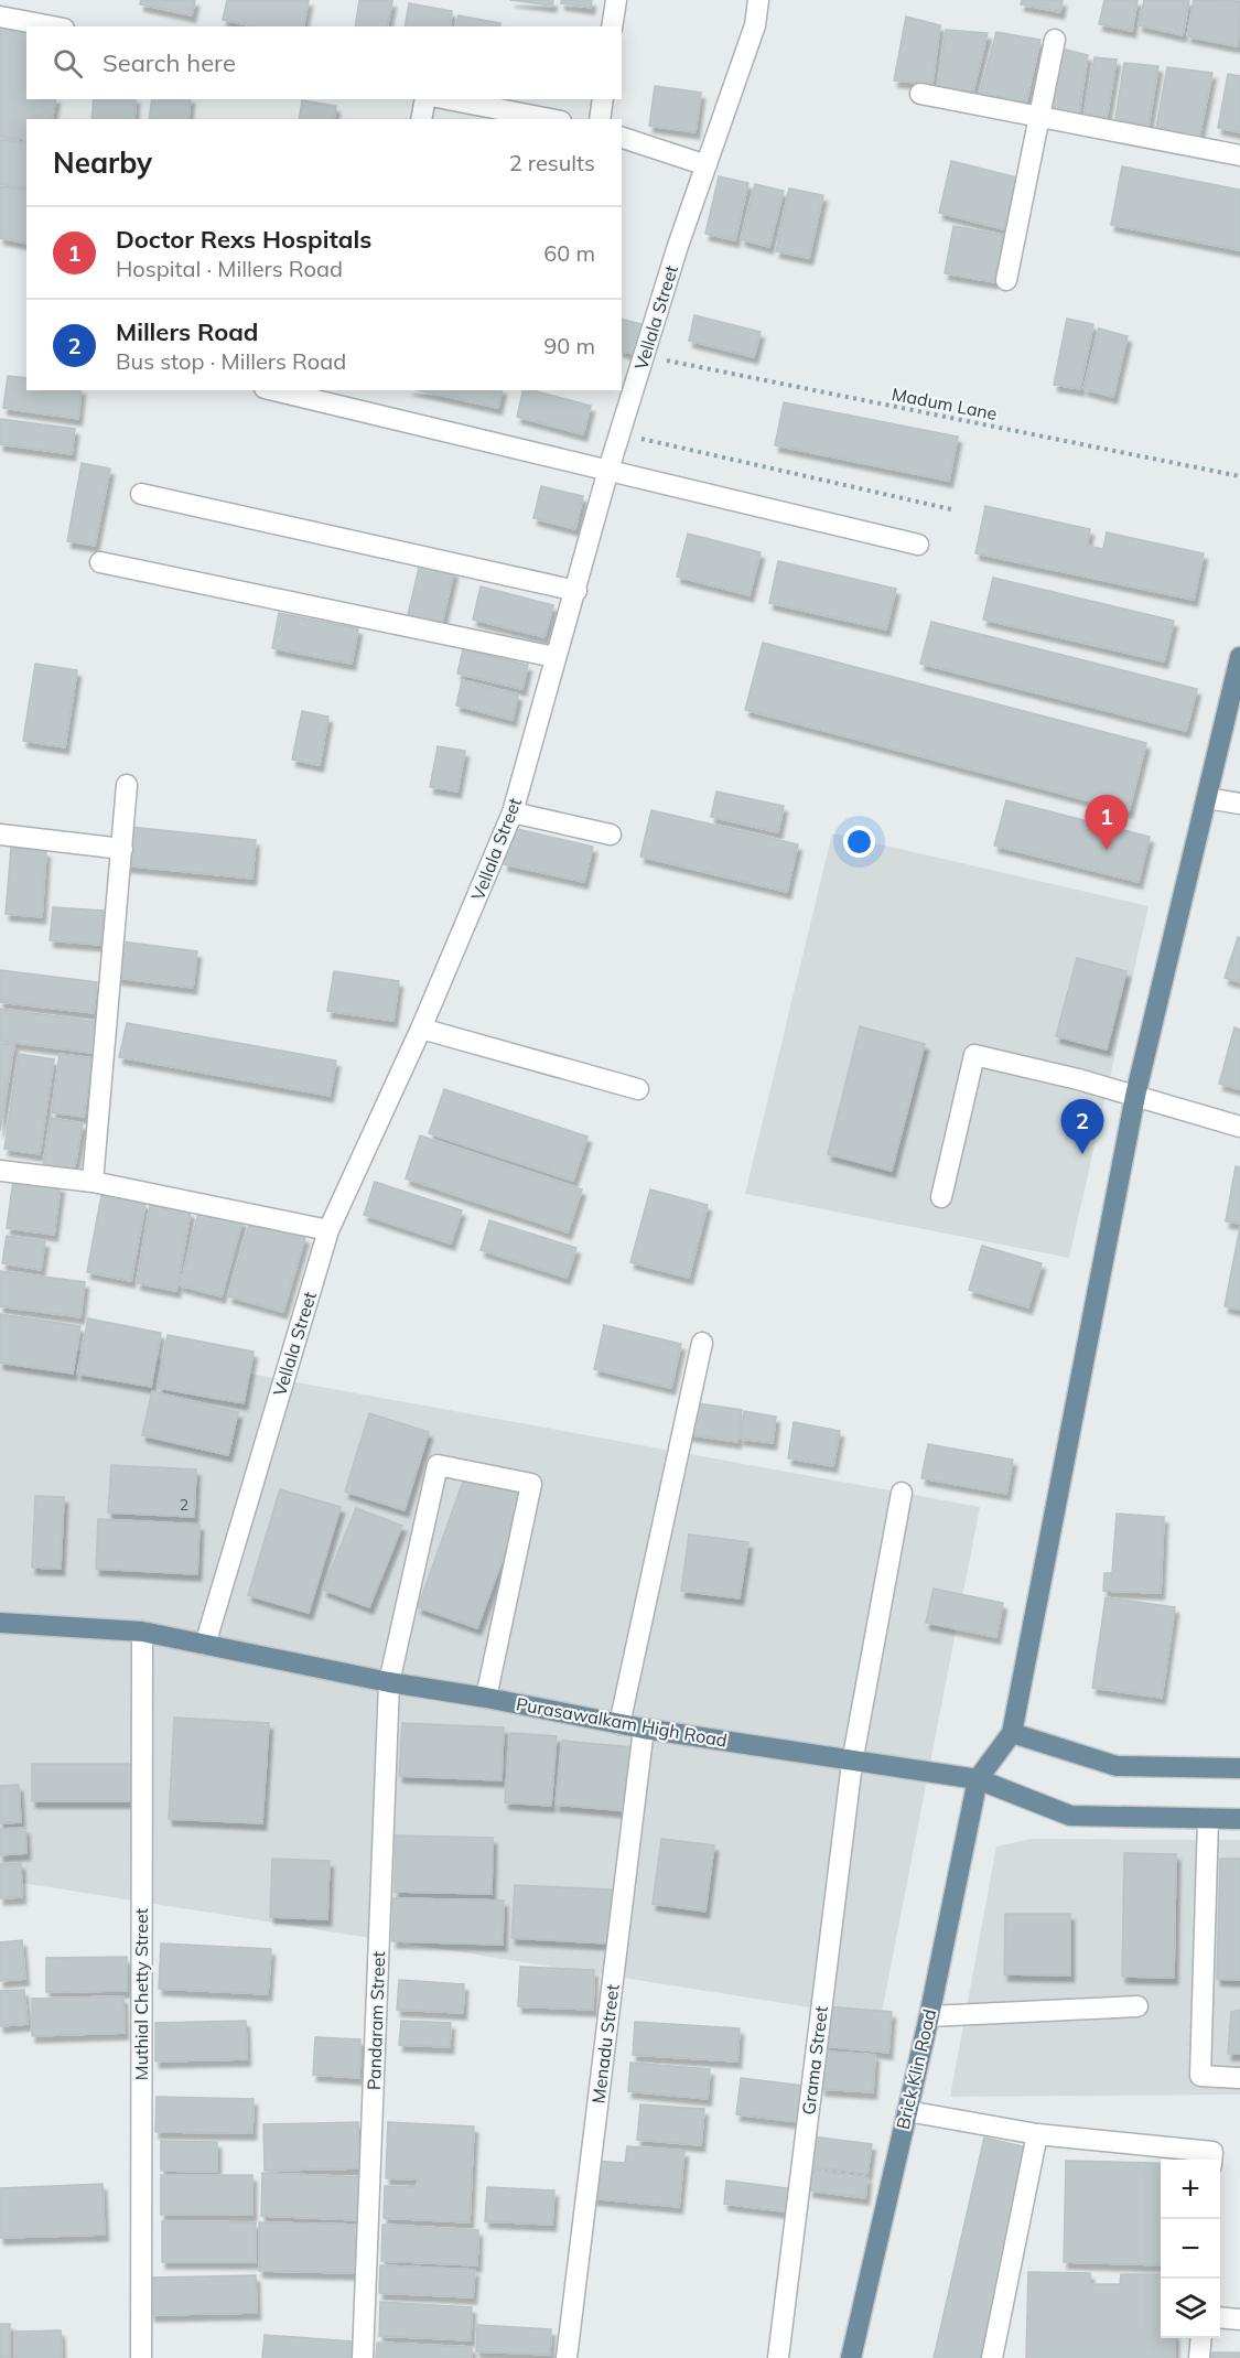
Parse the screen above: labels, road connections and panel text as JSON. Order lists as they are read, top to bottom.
{
  "streets": {
    "main road": ["Purasawalkam High Road", "Brick Klin Road"],
    "street": [
      "Vellala Street",
      "Muthial Chetty Street",
      "Pandaram Street",
      "Menadu Street",
      "Grama Street"
    ],
    "path": ["Madum Lane"]
  },
  "crossings": [
    ["Vellala Street", "Madum Lane"],
    ["Vellala Street", "Purasawalkam High Road"],
    ["Purasawalkam High Road", "Muthial Chetty Street"],
    ["Purasawalkam High Road", "Pandaram Street"],
    ["Purasawalkam High Road", "Menadu Street"],
    ["Purasawalkam High Road", "Grama Street"],
    ["Purasawalkam High Road", "Brick Klin Road"]
  ],
  "house_numbers": ["2"],
  "page": {
    "search": "Search here",
    "heading": ["Nearby", "2 results"],
    "list": [
      {
        "mark": "1",
        "name": "Doctor Rexs Hospitals",
        "note": "Hospital · Millers Road",
        "value": "60 m"
      },
      {
        "mark": "2",
        "name": "Millers Road",
        "note": "Bus stop · Millers Road",
        "value": "90 m"
      }
    ],
    "pins": ["1", "2"],
    "map_buttons": ["+", "−"]
  }
}
